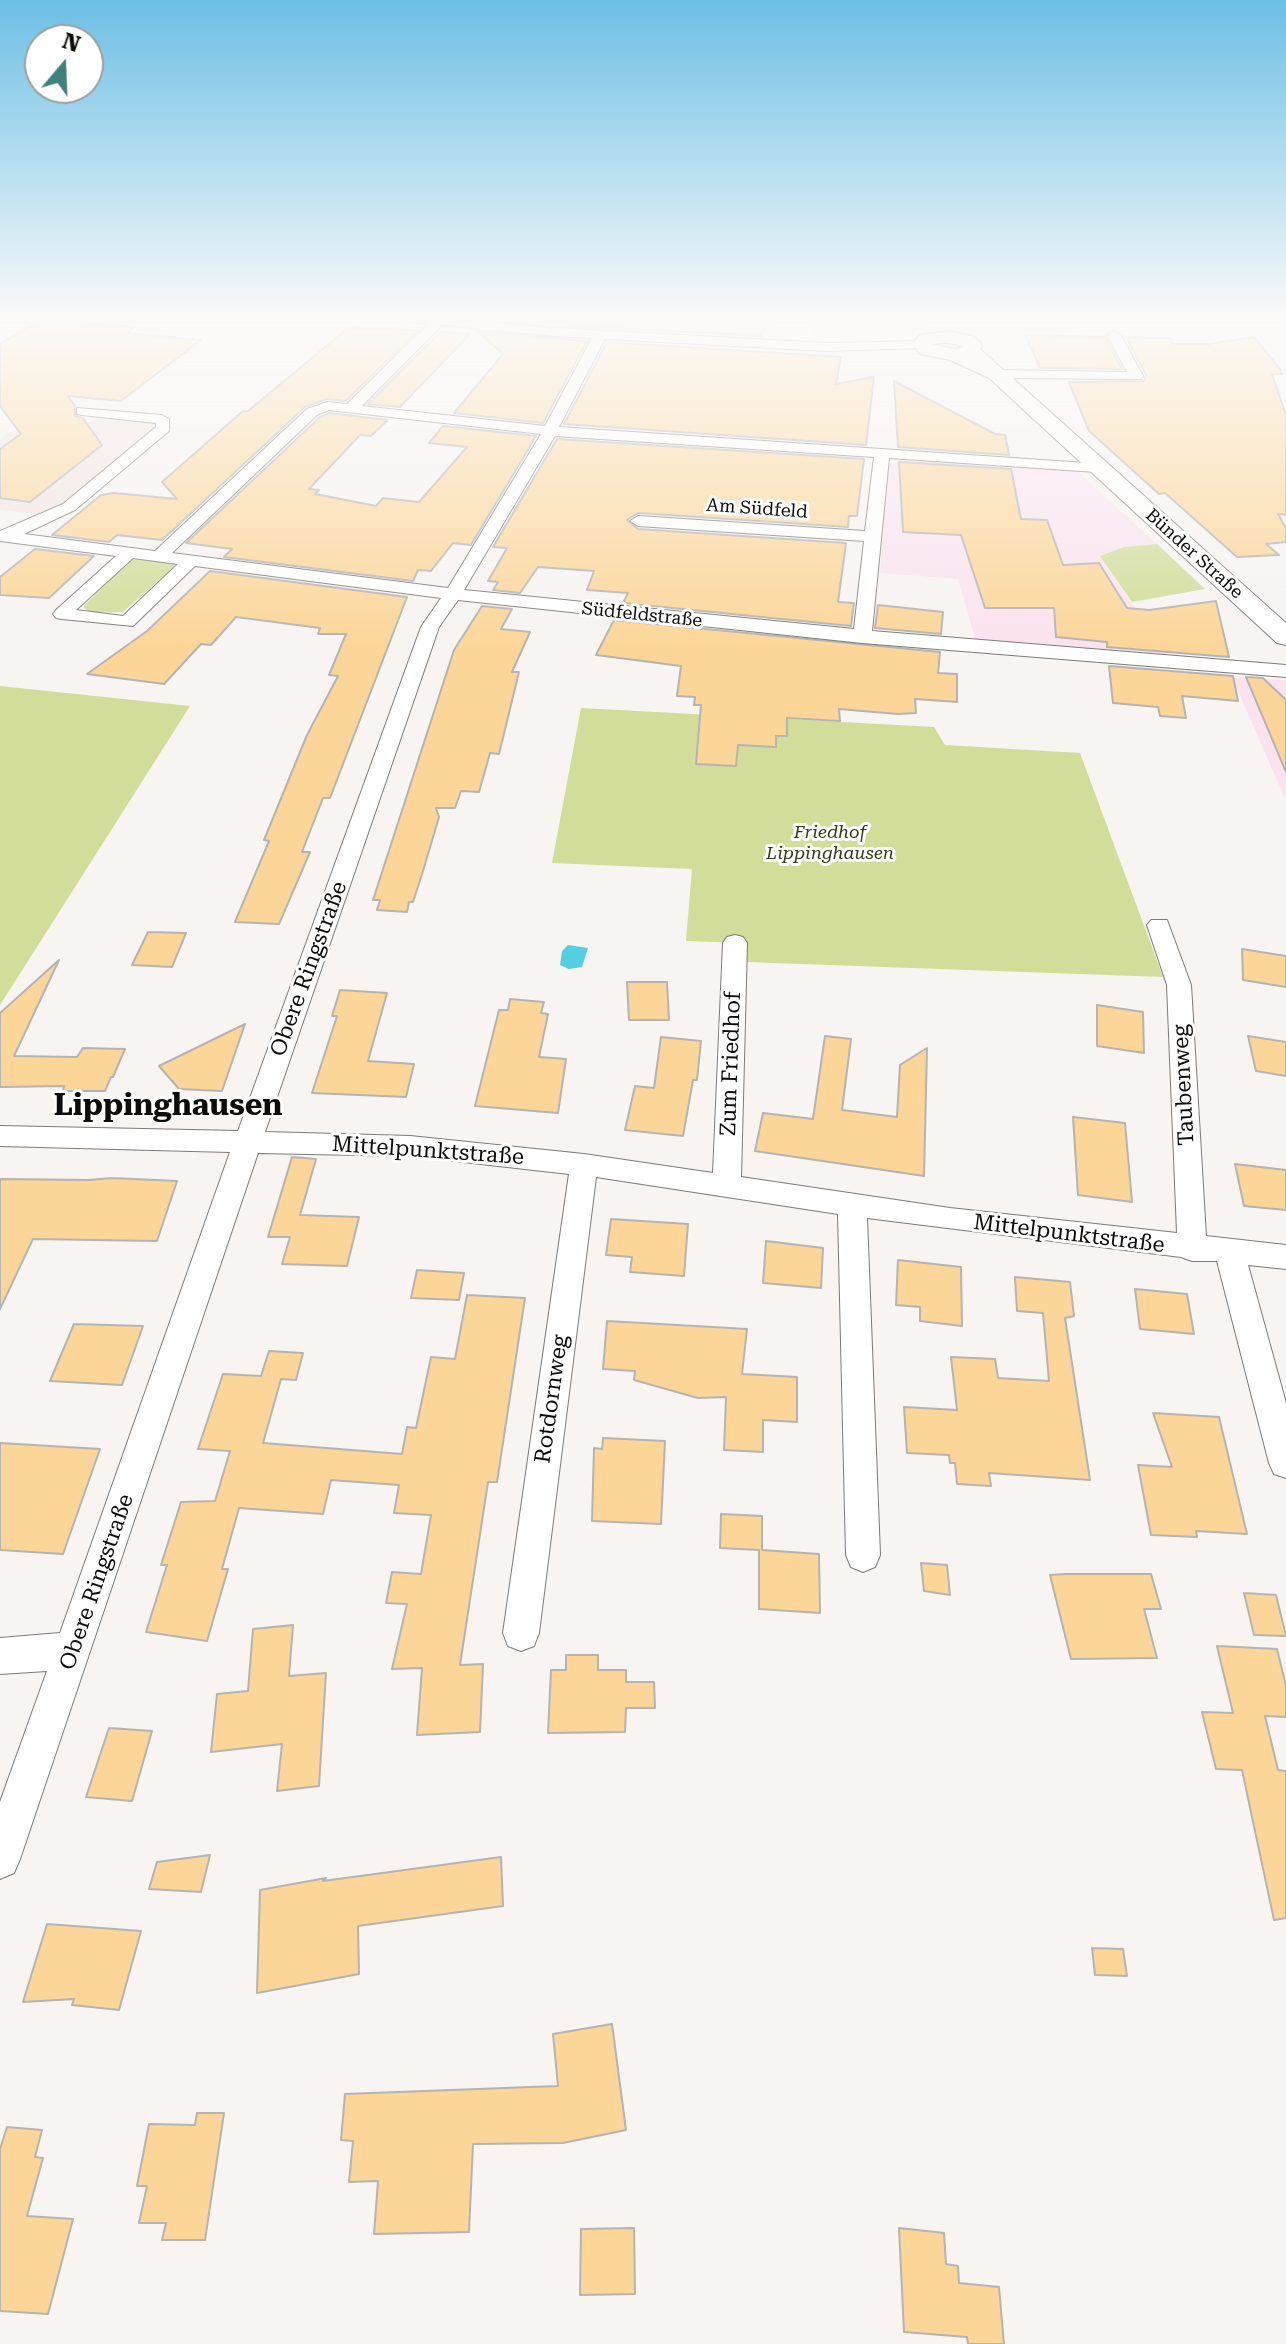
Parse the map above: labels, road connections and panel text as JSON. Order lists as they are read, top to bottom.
{
  "streets": {
    "main road": ["Bünder Straße"],
    "street": [
      "Am Südfeld",
      "Südfeldstraße",
      "Obere Ringstraße",
      "Zum Friedhof",
      "Taubenweg",
      "Mittelpunktstraße",
      "Rotdornweg"
    ]
  },
  "crossings": [
    ["Südfeldstraße", "Obere Ringstraße"],
    ["Obere Ringstraße", "Mittelpunktstraße"],
    ["Zum Friedhof", "Mittelpunktstraße"],
    ["Taubenweg", "Mittelpunktstraße"],
    ["Mittelpunktstraße", "Rotdornweg"]
  ],
  "districts": ["Lippinghausen"],
  "parks": ["Friedhof Lippinghausen"],
  "north": "top"
}
